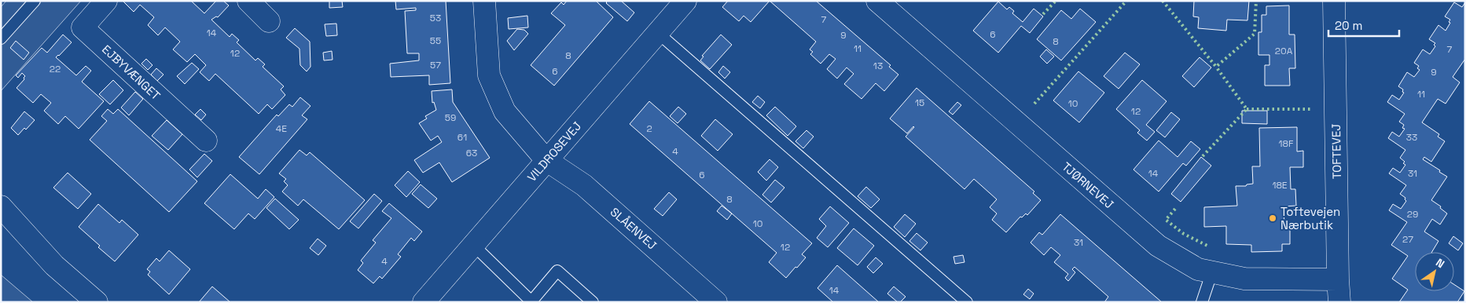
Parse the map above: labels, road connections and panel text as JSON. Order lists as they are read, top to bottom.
{
  "streets": {
    "street": [
      "EJBYVÆNGET",
      "VILDROSEVEJ",
      "TOFTEVEJ",
      "TJØRNEVEJ",
      "SLÅENVEJ"
    ]
  },
  "crossings": [
    ["VILDROSEVEJ", "SLÅENVEJ"],
    ["TOFTEVEJ", "TJØRNEVEJ"]
  ],
  "places": ["Toftevejen Nærbutik"],
  "house_numbers": [
    "53",
    "7",
    "14",
    "6",
    "9",
    "55",
    "8",
    "11",
    "7",
    "20A",
    "12",
    "8",
    "57",
    "13",
    "22",
    "6",
    "9",
    "11",
    "15",
    "10",
    "12",
    "59",
    "4E",
    "2",
    "61",
    "33",
    "18F",
    "4",
    "63",
    "14",
    "31",
    "6",
    "18E",
    "8",
    "29",
    "10",
    "27",
    "31",
    "12",
    "4",
    "14"
  ],
  "scale_bar": "20 m",
  "north": "top right"
}
